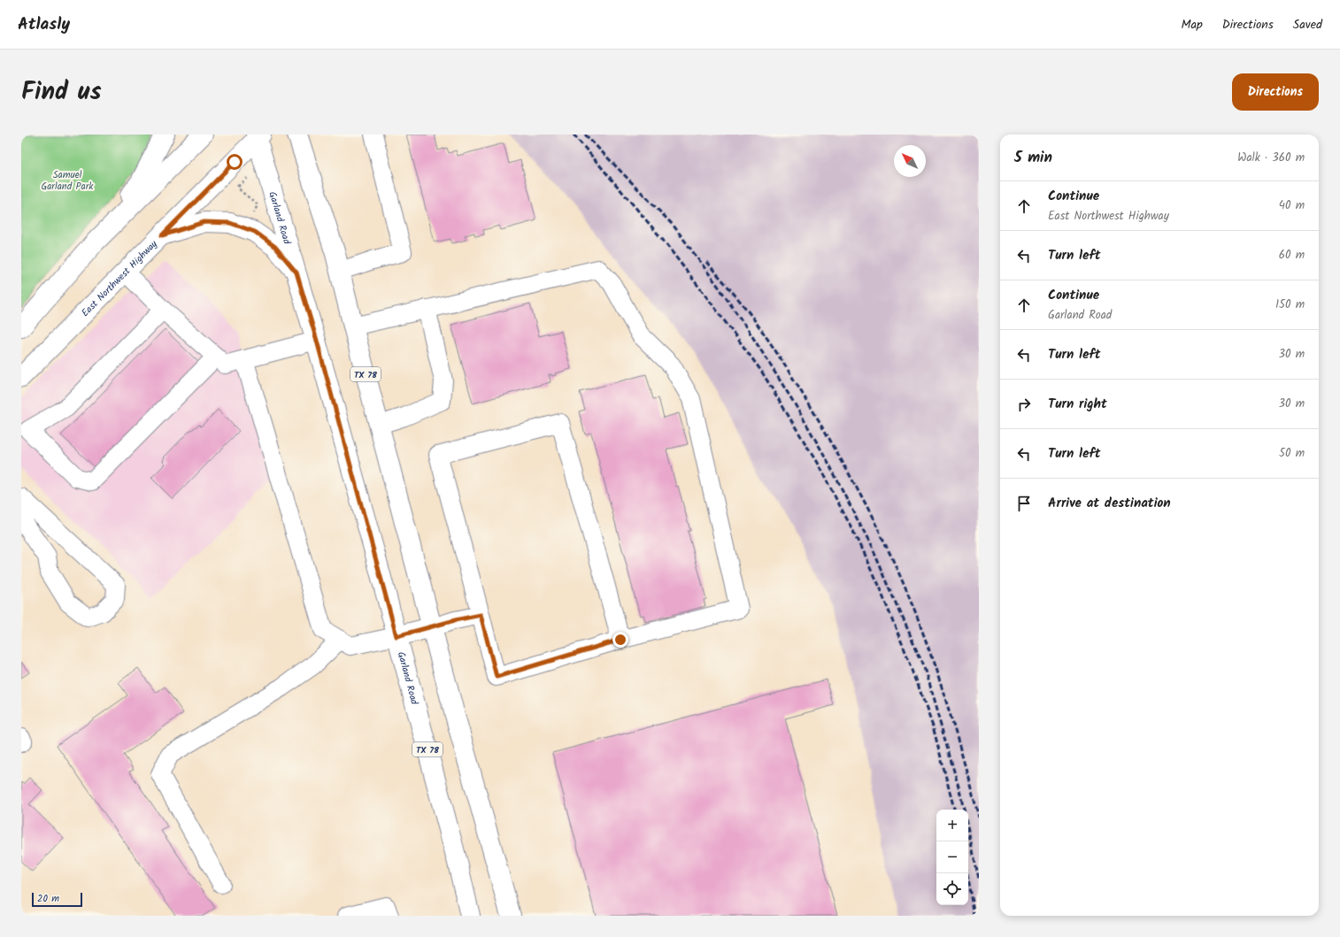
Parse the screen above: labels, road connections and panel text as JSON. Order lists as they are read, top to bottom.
{
  "streets": {
    "main road": ["Garland Road", "East Northwest Highway", "TX 78"]
  },
  "crossings": [
    ["Garland Road", "East Northwest Highway"]
  ],
  "parks": ["Samuel Garland Park"],
  "scale_bar": "20 m",
  "north": "top left",
  "page": {
    "header": "Atlasly",
    "nav": ["Map", "Directions", "Saved"],
    "title": "Find us",
    "buttons": "Directions",
    "heading": ["5 min", "Walk · 360 m"],
    "list": [
      ["Continue", "East Northwest Highway", "40 m"],
      ["Turn left", "60 m"],
      ["Continue", "Garland Road", "150 m"],
      ["Turn left", "30 m"],
      ["Turn right", "30 m"],
      ["Turn left", "50 m"],
      "Arrive at destination"
    ],
    "map_buttons": ["+", "−"],
    "scale": "20 m"
  }
}
